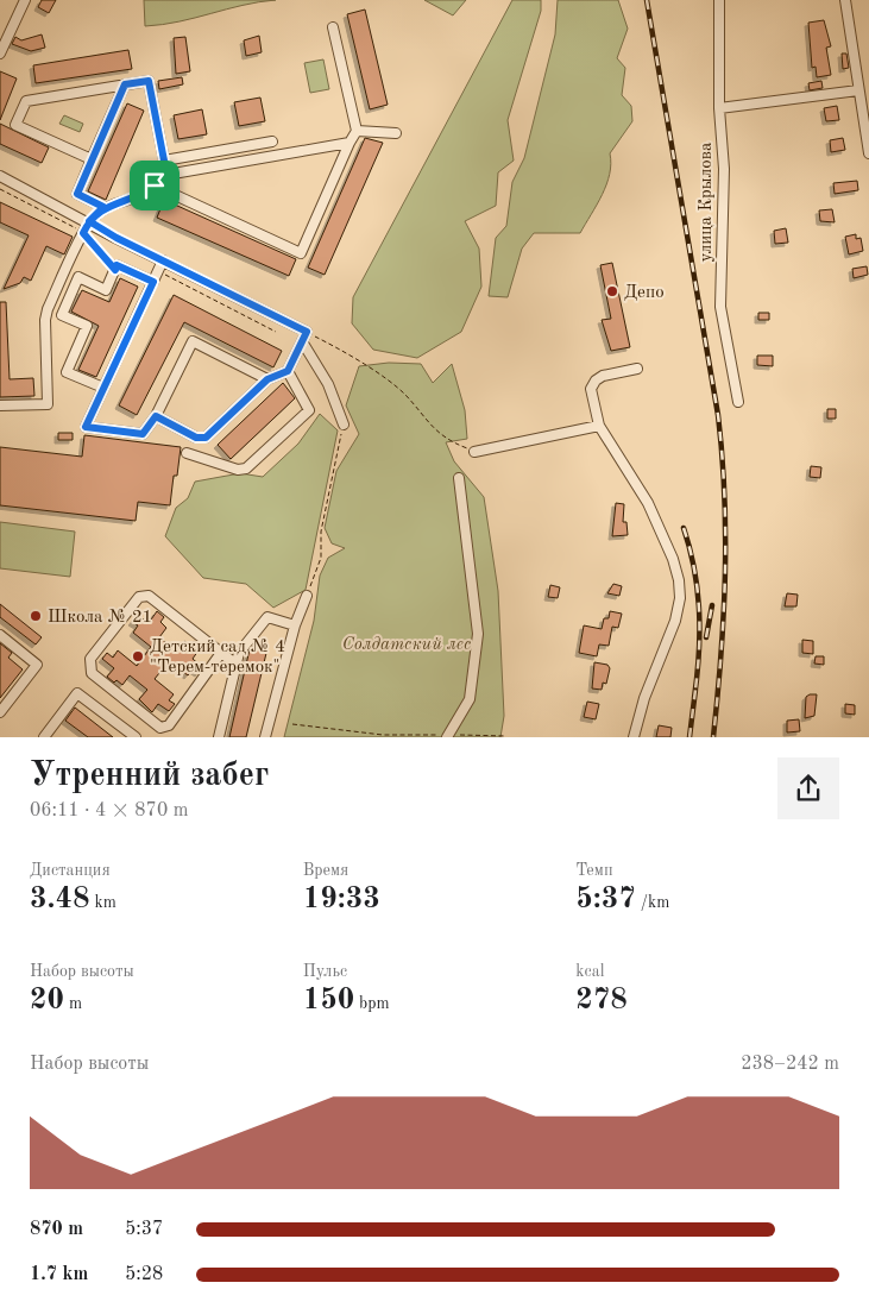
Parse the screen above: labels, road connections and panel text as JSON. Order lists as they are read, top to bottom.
{
  "streets": {
    "street": ["улица Крылова"]
  },
  "parks": ["Солдатский лес"],
  "places": ["Депо", "Школа № 21", "Детский сад № 4 \"Терем-теремок\""],
  "page": {
    "heading": ["Утренний забег", "06:11 · 4 × 870 m"],
    "stats": [
      ["Дистанция", "3.48 km"],
      ["Время", "19:33"],
      ["Темп", "5:37 /km"],
      ["Набор высоты", "20 m"],
      ["Пульс", "150 bpm"],
      ["kcal", "278"]
    ],
    "chart": ["Набор высоты", "238–242 m"],
    "list": [
      {
        "name": "870 m",
        "note": "5:37"
      },
      {
        "name": "1.7 km",
        "note": "5:28"
      }
    ]
  }
}
